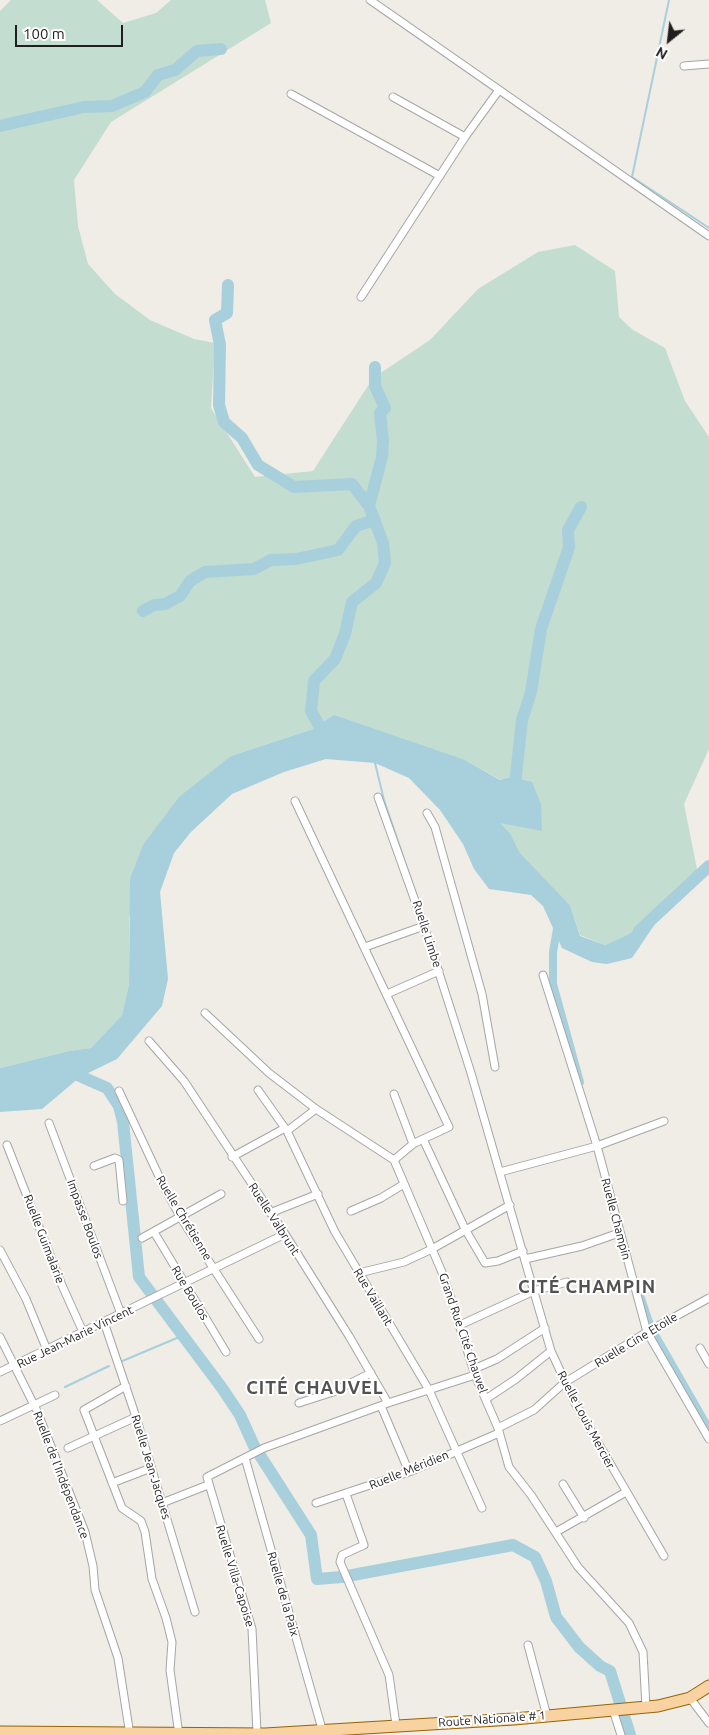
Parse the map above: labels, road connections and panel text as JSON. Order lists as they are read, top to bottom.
{
  "streets": {
    "main road": ["Route Nationale # 1"],
    "street": [
      "Ruelle Limbe",
      "Ruelle Chrétienne",
      "Impasse Boulos",
      "Ruelle Valbrunt",
      "Ruelle Champin",
      "Ruelle Guimalarie",
      "Rue Boulos",
      "Rue Vaillant",
      "Grand Rue Cité Chauvel",
      "Rue Jean-Marie Vincent",
      "Ruelle Cine Etoile",
      "Ruelle Louis Mercier",
      "Ruelle Jean-Jacques",
      "Ruelle Méridien",
      "Ruelle de l'Indépendance",
      "Ruelle Villa-Capoise",
      "Ruelle de la Paix"
    ]
  },
  "crossings": [
    ["Ruelle Limbe", "Ruelle Louis Mercier"],
    ["Ruelle Chrétienne", "Rue Jean-Marie Vincent"],
    ["Impasse Boulos", "Rue Jean-Marie Vincent"],
    ["Ruelle Valbrunt", "Rue Jean-Marie Vincent"],
    ["Ruelle Champin", "Ruelle Cine Etoile"],
    ["Ruelle Guimalarie", "Rue Jean-Marie Vincent"],
    ["Rue Boulos", "Rue Jean-Marie Vincent"],
    ["Rue Vaillant", "Ruelle Méridien"],
    ["Grand Rue Cité Chauvel", "Ruelle Méridien"],
    ["Grand Rue Cité Chauvel", "Route Nationale # 1"],
    ["Rue Jean-Marie Vincent", "Ruelle Jean-Jacques"],
    ["Rue Jean-Marie Vincent", "Ruelle de l'Indépendance"],
    ["Ruelle Cine Etoile", "Ruelle Louis Mercier"],
    ["Ruelle Cine Etoile", "Ruelle Méridien"],
    ["Ruelle Louis Mercier", "Ruelle Méridien"],
    ["Ruelle de l'Indépendance", "Route Nationale # 1"],
    ["Ruelle Villa-Capoise", "Route Nationale # 1"],
    ["Ruelle de la Paix", "Route Nationale # 1"]
  ],
  "districts": ["CITÉ CHAMPIN", "CITÉ CHAUVEL"],
  "scale_bar": "100 m",
  "north": "bottom left"
}
